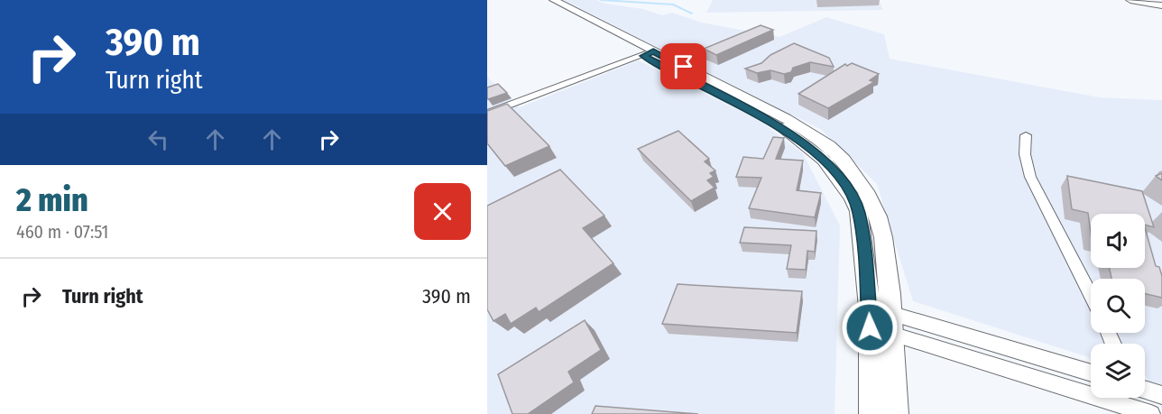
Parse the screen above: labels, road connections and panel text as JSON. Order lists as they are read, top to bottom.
{
  "page": {
    "turn": ["390 m", "Turn right"],
    "heading": ["2 min", "460 m · 07:51"],
    "list": [
      {
        "name": "Turn right",
        "value": "390 m"
      }
    ]
  }
}
